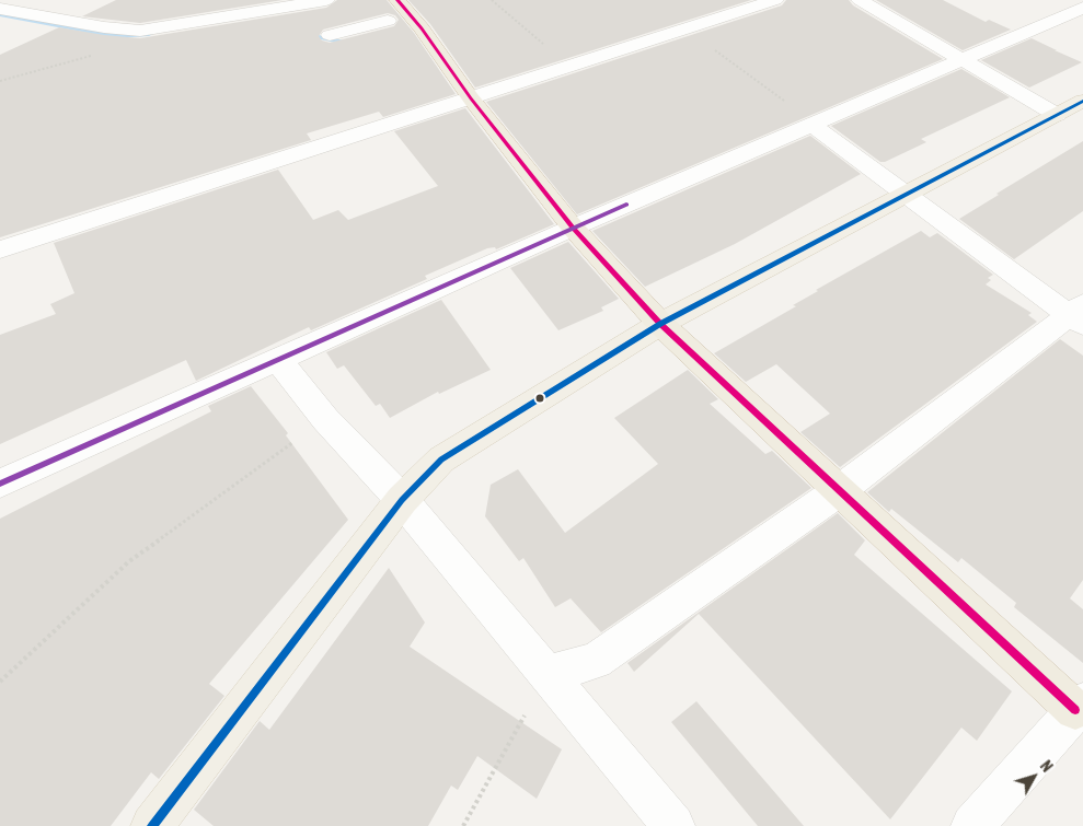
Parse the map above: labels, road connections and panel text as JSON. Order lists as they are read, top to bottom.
{
  "north": "top right"
}
